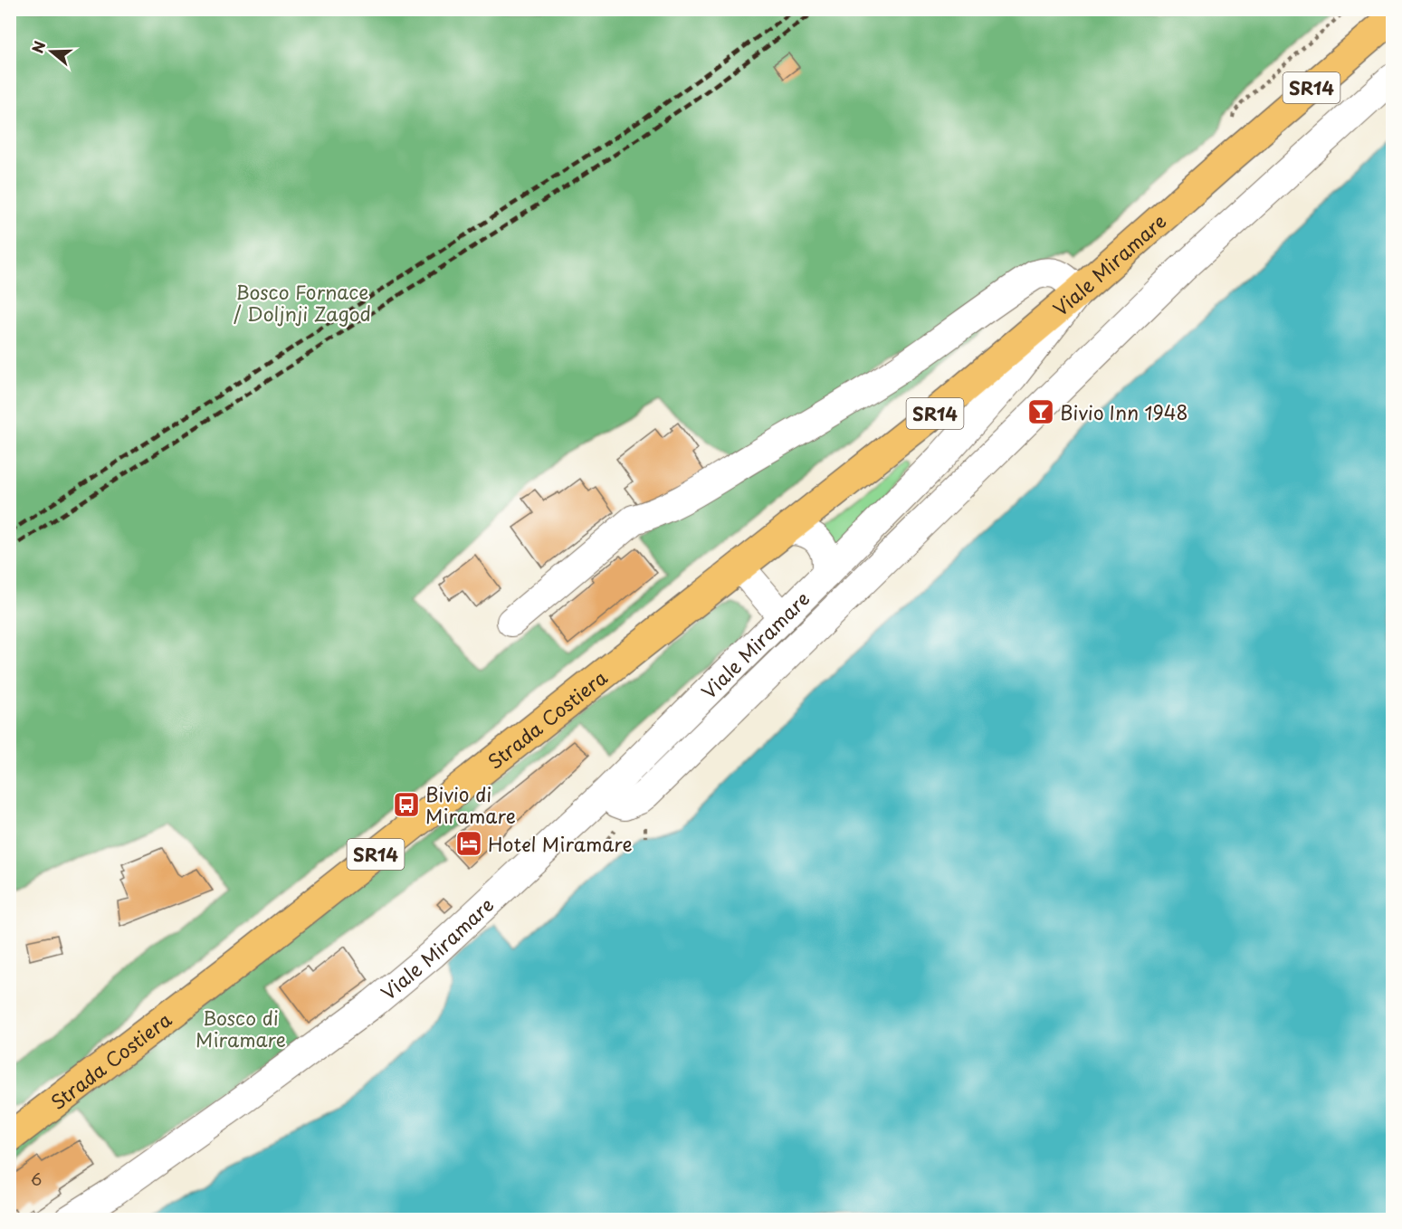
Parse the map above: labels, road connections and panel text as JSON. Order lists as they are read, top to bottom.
{
  "streets": {
    "main road": ["SR14", "Viale Miramare", "Strada Costiera"]
  },
  "crossings": [
    ["Viale Miramare", "Strada Costiera"]
  ],
  "parks": ["Bosco Fornace / Doljnji Zagod", "Bosco di Miramare"],
  "places": {
    "bar": ["Bivio Inn 1948"],
    "bus stop": ["Bivio di Miramare"],
    "hotel": ["Hotel Miramare"]
  },
  "house_numbers": ["6"],
  "north": "left"
}
